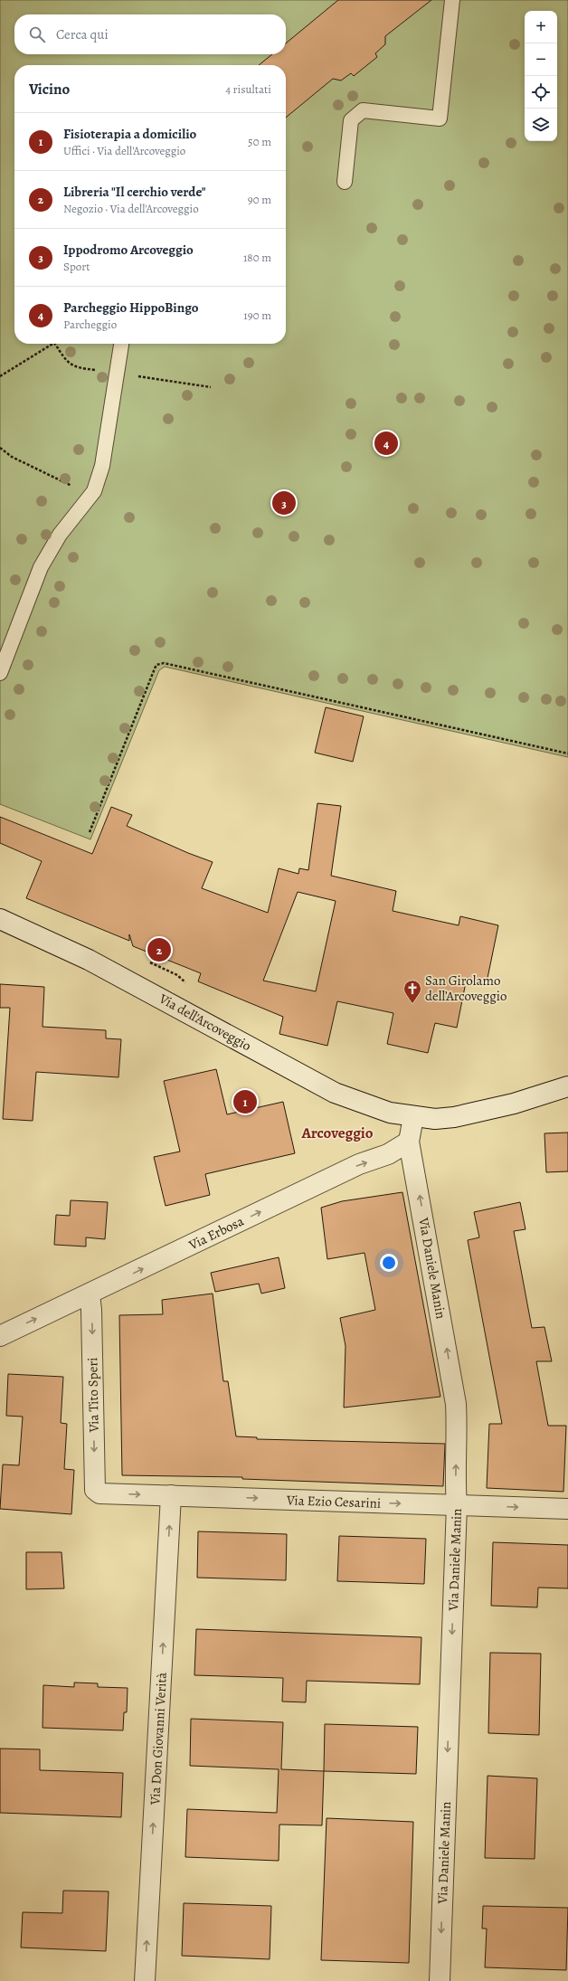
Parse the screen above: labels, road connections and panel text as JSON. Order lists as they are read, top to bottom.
{
  "streets": {
    "street": [
      "Via dell'Arcoveggio",
      "Via Erbosa",
      "Via Daniele Manin",
      "Via Tito Speri",
      "Via Ezio Cesarini",
      "Via Don Giovanni Verità"
    ]
  },
  "crossings": [
    ["Via Erbosa", "Via Daniele Manin"],
    ["Via Erbosa", "Via Tito Speri"],
    ["Via Daniele Manin", "Via Ezio Cesarini"],
    ["Via Tito Speri", "Via Ezio Cesarini"],
    ["Via Ezio Cesarini", "Via Don Giovanni Verità"]
  ],
  "one_way": [
    "Via Erbosa",
    "Via Tito Speri",
    "Via Ezio Cesarini",
    "Via Don Giovanni Verità"
  ],
  "districts": ["Arcoveggio"],
  "places": {
    "church": ["San Girolamo dell’Arcoveggio"]
  },
  "page": {
    "map_buttons": ["+", "−"],
    "search": "Cerca qui",
    "heading": ["Vicino", "4 risultati"],
    "list": [
      {
        "mark": "1",
        "name": "Fisioterapia a domicilio",
        "note": "Uffici · Via dell'Arcoveggio",
        "value": "50 m"
      },
      {
        "mark": "2",
        "name": "Libreria \"Il cerchio verde\"",
        "note": "Negozio · Via dell'Arcoveggio",
        "value": "90 m"
      },
      {
        "mark": "3",
        "name": "Ippodromo Arcoveggio",
        "note": "Sport",
        "value": "180 m"
      },
      {
        "mark": "4",
        "name": "Parcheggio HippoBingo",
        "note": "Parcheggio",
        "value": "190 m"
      }
    ],
    "pins": [
      "4",
      "3",
      "2",
      "1"
    ]
  }
}
